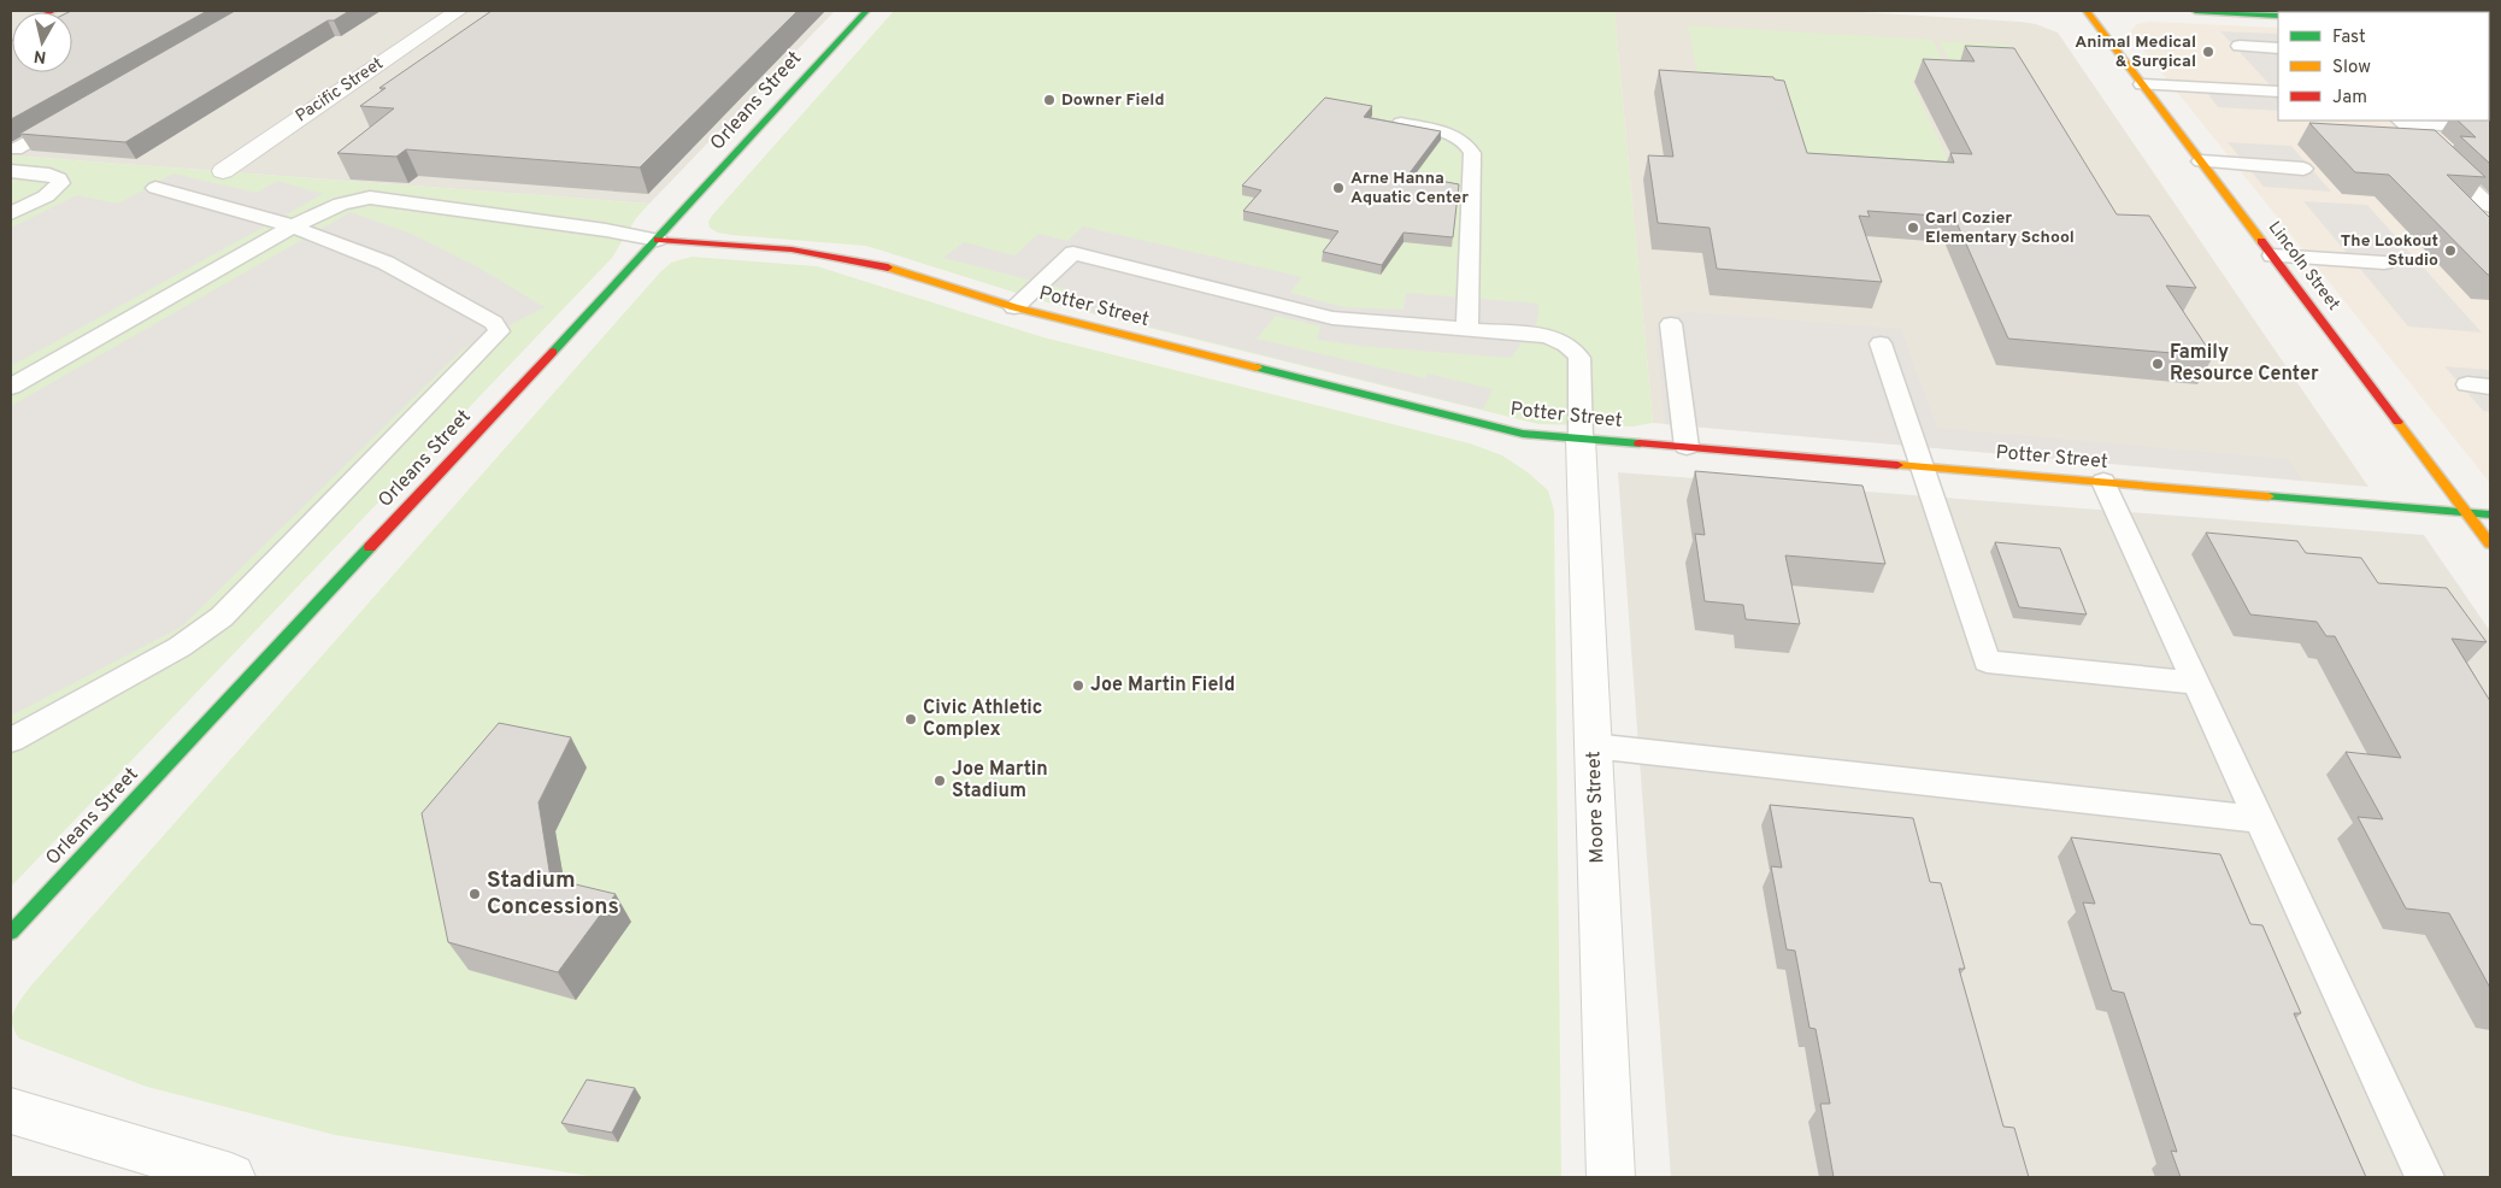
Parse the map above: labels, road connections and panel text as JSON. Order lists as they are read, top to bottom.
{
  "streets": {
    "street": [
      "Pacific Street",
      "Orleans Street",
      "Lincoln Street",
      "Potter Street",
      "Moore Street"
    ]
  },
  "crossings": [
    ["Orleans Street", "Potter Street"],
    ["Lincoln Street", "Potter Street"],
    ["Potter Street", "Moore Street"]
  ],
  "places": [
    "Animal Medical & Surgical",
    "Downer Field",
    "Arne Hanna Aquatic Center",
    "Carl Cozier Elementary School",
    "The Lookout Studio",
    "Family Resource Center",
    "Joe Martin Field",
    "Civic Athletic Complex",
    "Joe Martin Stadium",
    "Stadium Concessions"
  ],
  "legend": ["Fast", "Slow", "Jam"],
  "north": "bottom"
}
